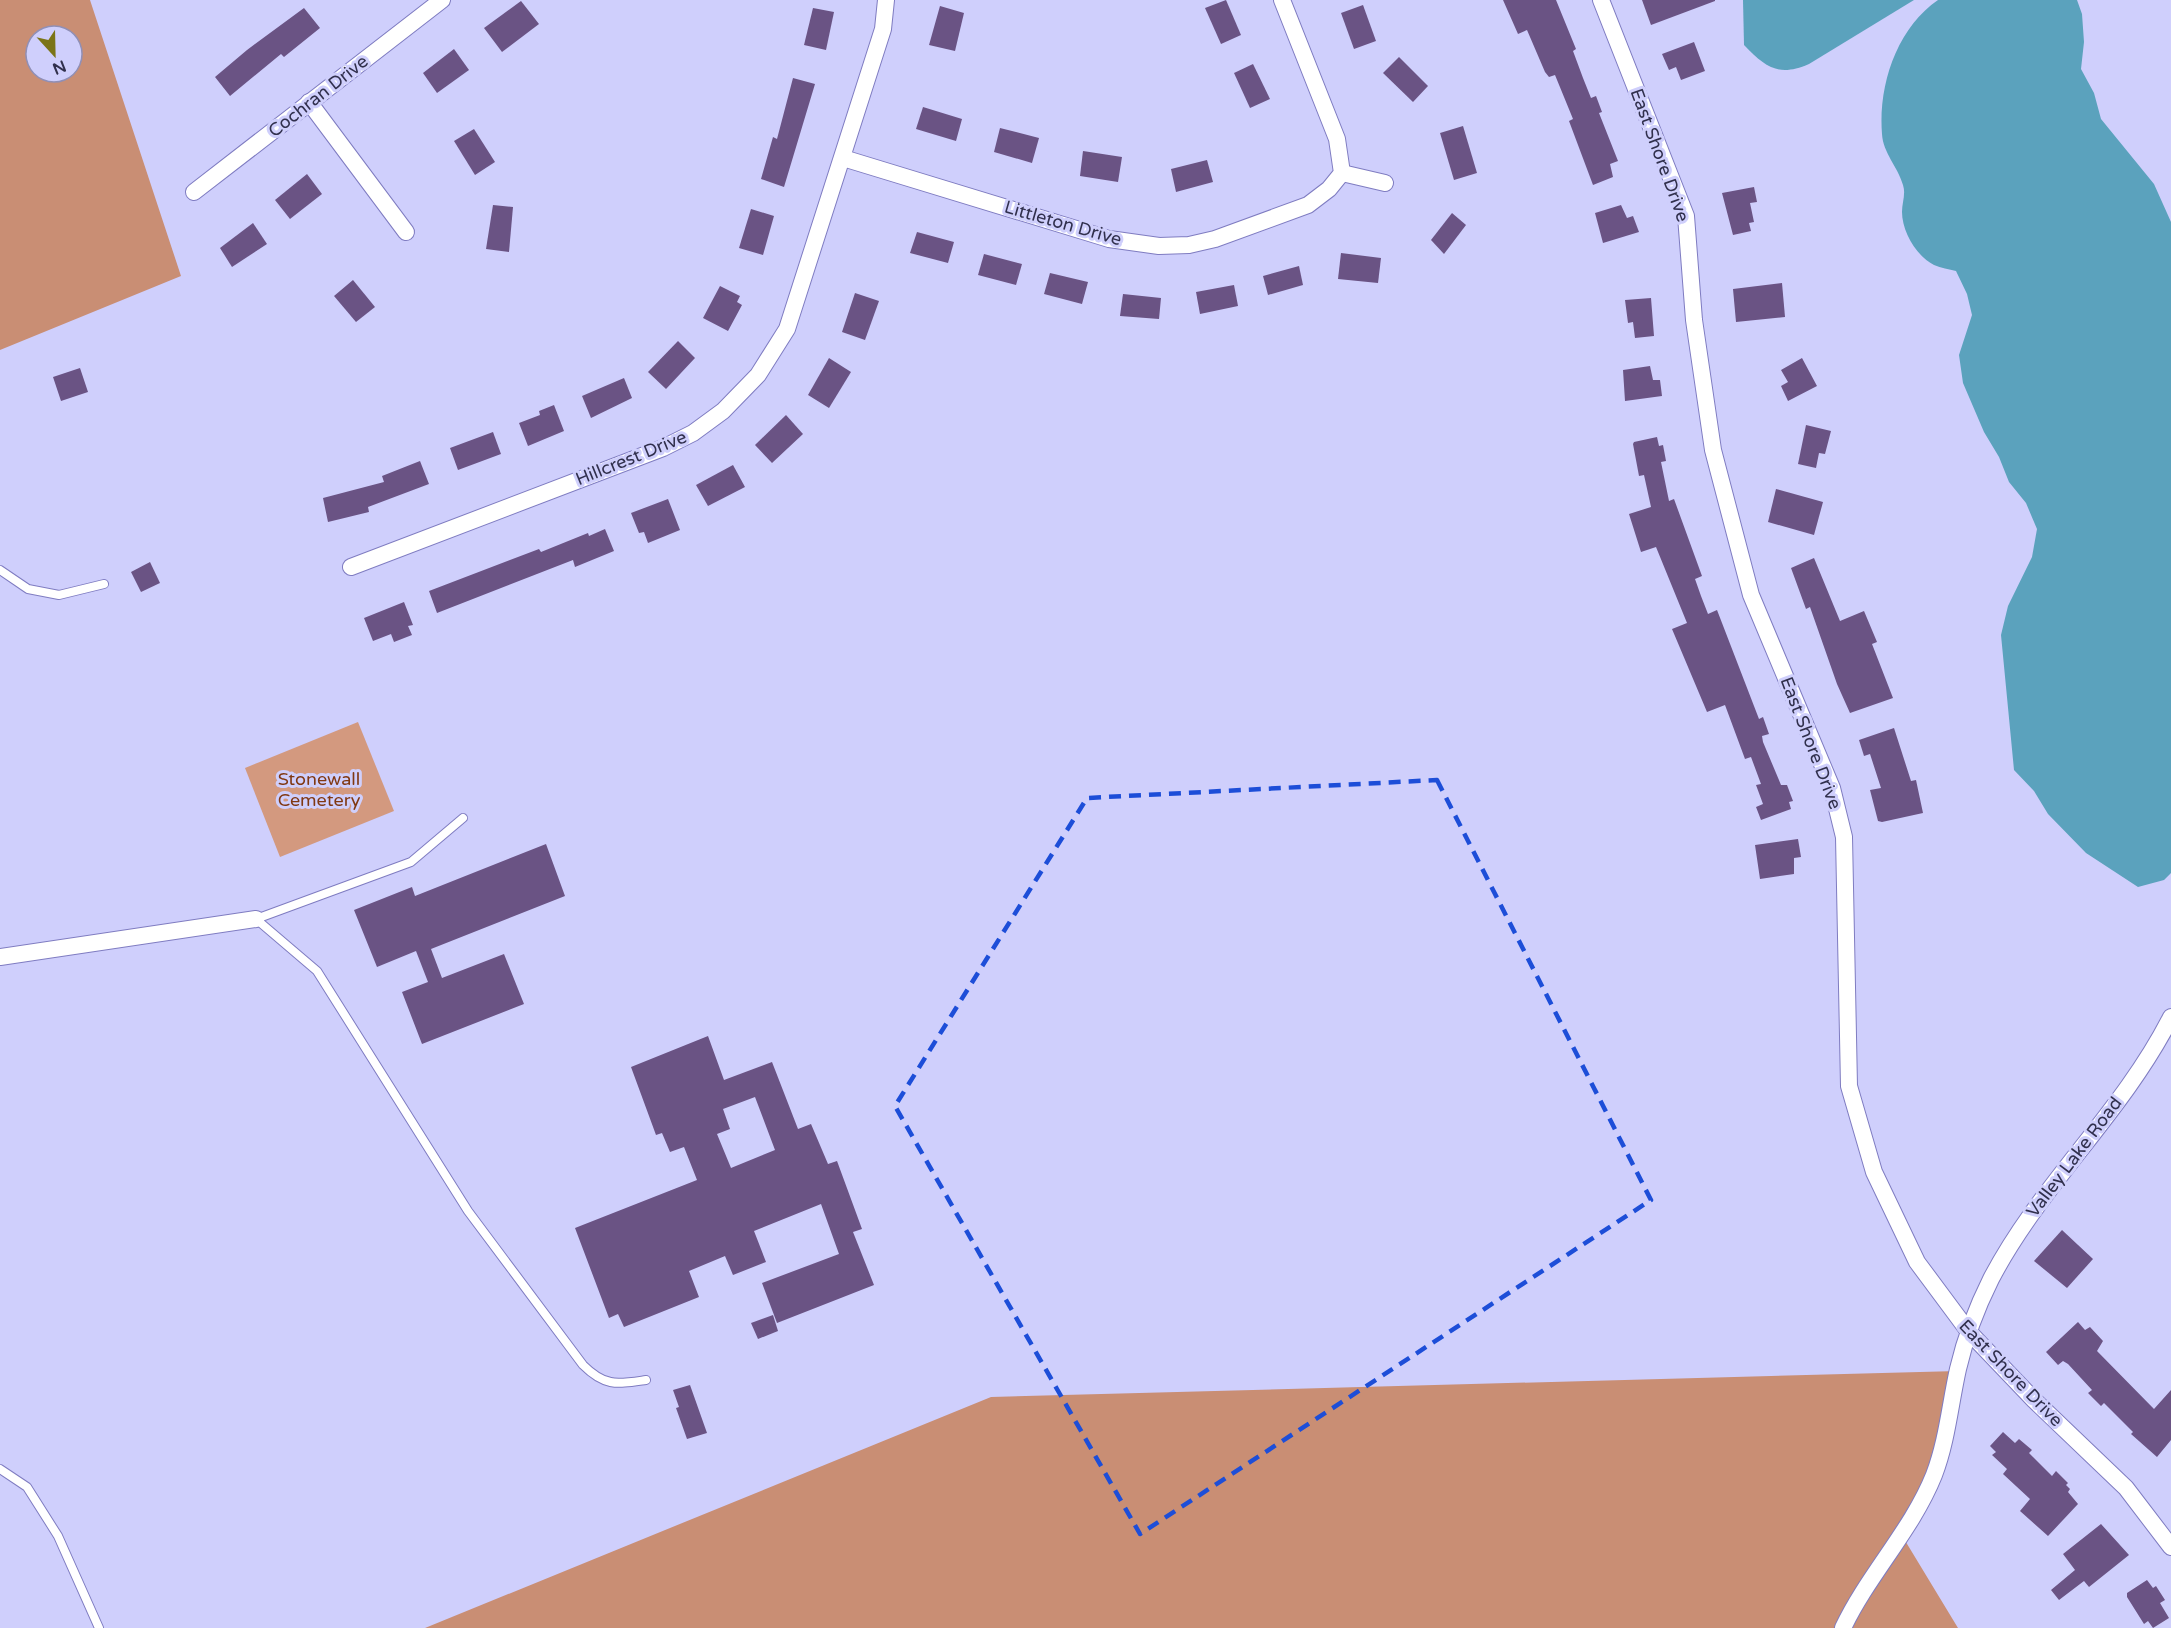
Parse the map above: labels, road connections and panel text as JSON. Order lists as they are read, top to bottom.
{
  "streets": {
    "street": [
      "Cochran Drive",
      "East Shore Drive",
      "Littleton Drive",
      "Hillcrest Drive",
      "Valley Lake Road"
    ]
  },
  "crossings": [
    ["East Shore Drive", "Valley Lake Road"],
    ["Littleton Drive", "Hillcrest Drive"]
  ],
  "parks": ["Stonewall Cemetery"],
  "north": "bottom"
}
